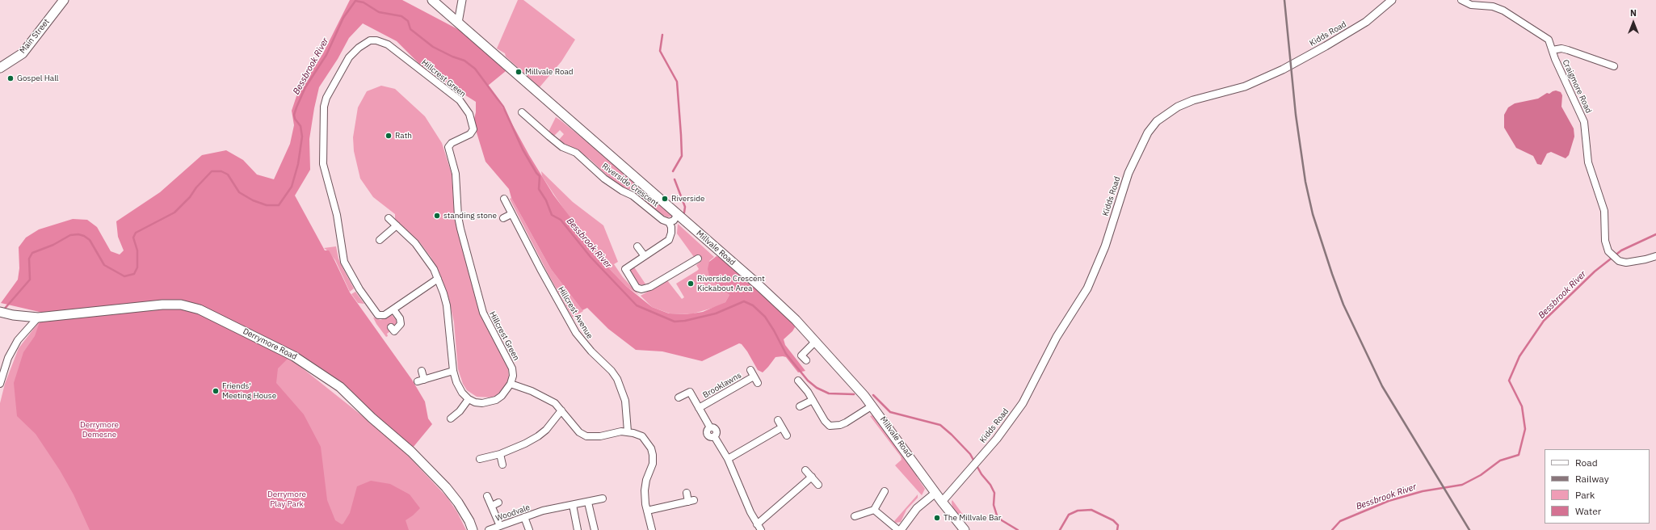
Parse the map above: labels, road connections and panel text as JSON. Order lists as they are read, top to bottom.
{
  "streets": {
    "main road": ["Main Street", "Millvale Road", "Derrymore Road"],
    "street": [
      "Kidds Road",
      "Hillcrest Green",
      "Craigmore Road",
      "Riverside Crescent",
      "Hillcrest Avenue",
      "Brooklawns",
      "Woodvale"
    ]
  },
  "crossings": [
    ["Kidds Road", "Millvale Road"]
  ],
  "water": ["Bessbrook River"],
  "parks": ["Derrymore Demesne", "Derrymore Play Park"],
  "places": [
    "Millvale Road",
    "Gospel Hall",
    "Rath",
    "Riverside",
    "standing stone",
    "Riverside Crescent Kickabout Area",
    "Friends' Meeting House",
    "The Millvale Bar"
  ],
  "legend": [
    "Road",
    "Railway",
    "Park",
    "Water"
  ],
  "north": "top"
}
